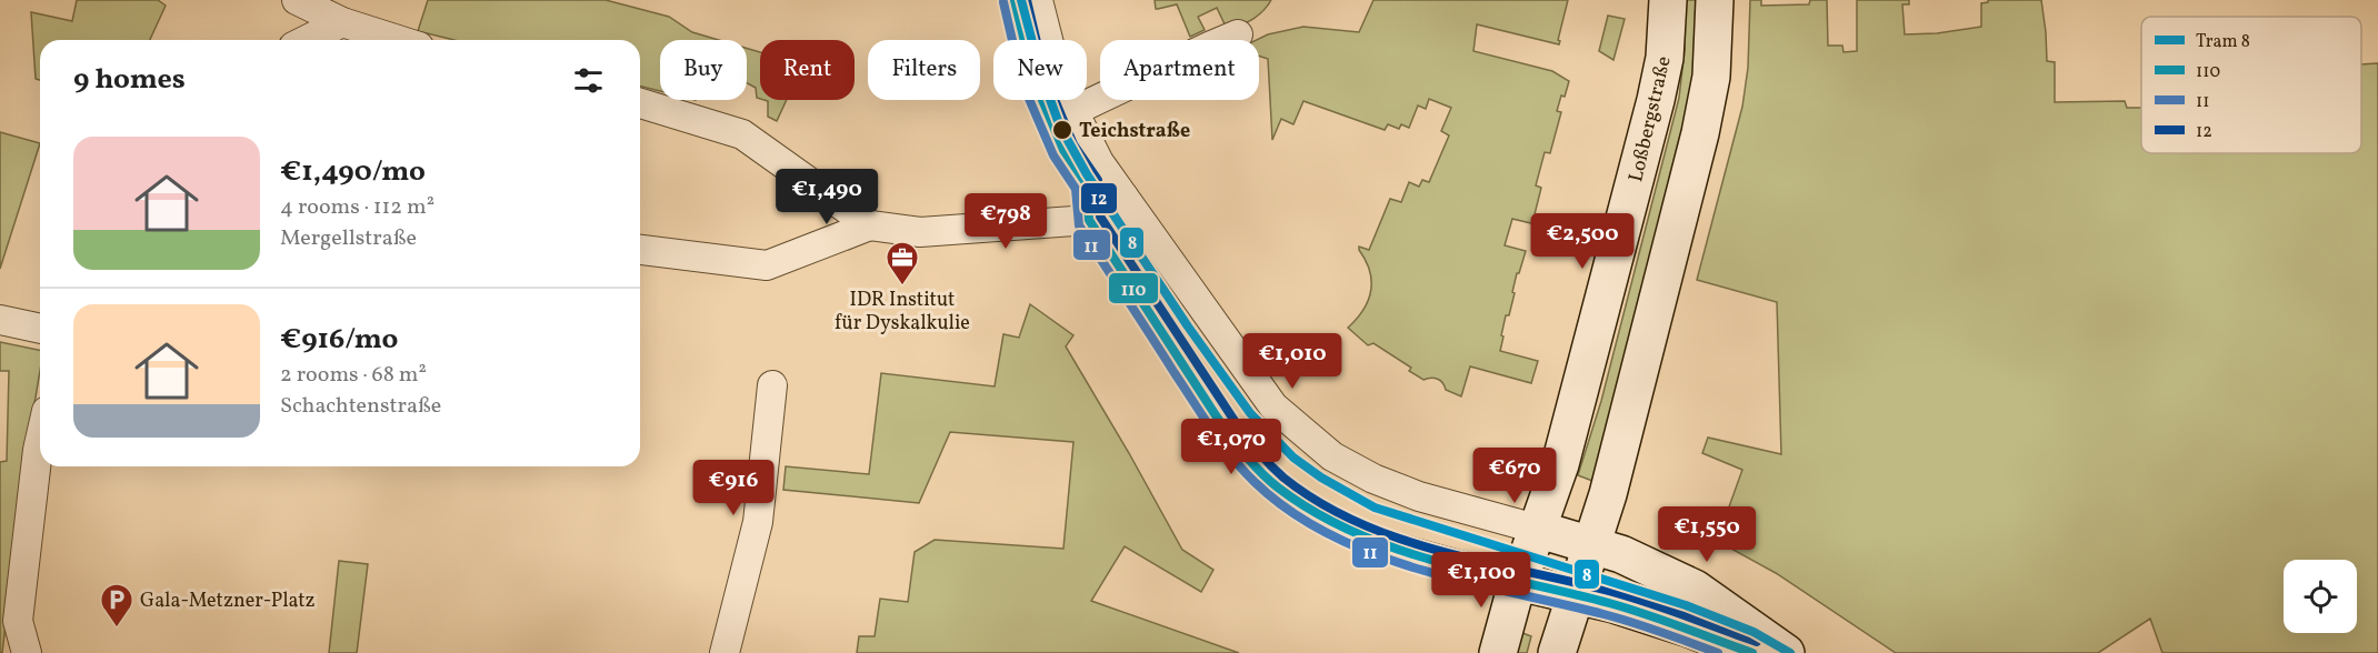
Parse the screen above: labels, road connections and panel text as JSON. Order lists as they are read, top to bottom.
{
  "streets": {
    "main road": ["Loßbergstraße"]
  },
  "places": {
    "other": ["Teichstraße"],
    "office": ["IDR Institut für Dyskalkulie"],
    "parking": ["Gala-Metzner-Platz"]
  },
  "lines": [
    "tram line 8",
    "transit line 110",
    "transit line 12",
    "transit line 11"
  ],
  "legend": [
    "Tram 8",
    "110",
    "11",
    "12"
  ],
  "page": {
    "chip": [
      "Buy",
      "Rent",
      "Filters",
      "New",
      "Apartment"
    ],
    "heading": "9 homes",
    "list": [
      {
        "name": "€1,490/mo",
        "note": "4 rooms · 112 m² · Mergellstraße"
      },
      {
        "name": "€916/mo",
        "note": "2 rooms · 68 m² · Schachtenstraße"
      }
    ],
    "price": [
      "€1,490",
      "€798",
      "€2,500",
      "€1,010",
      "€1,070",
      "€670",
      "€916",
      "€1,550",
      "€1,100"
    ]
  }
}
